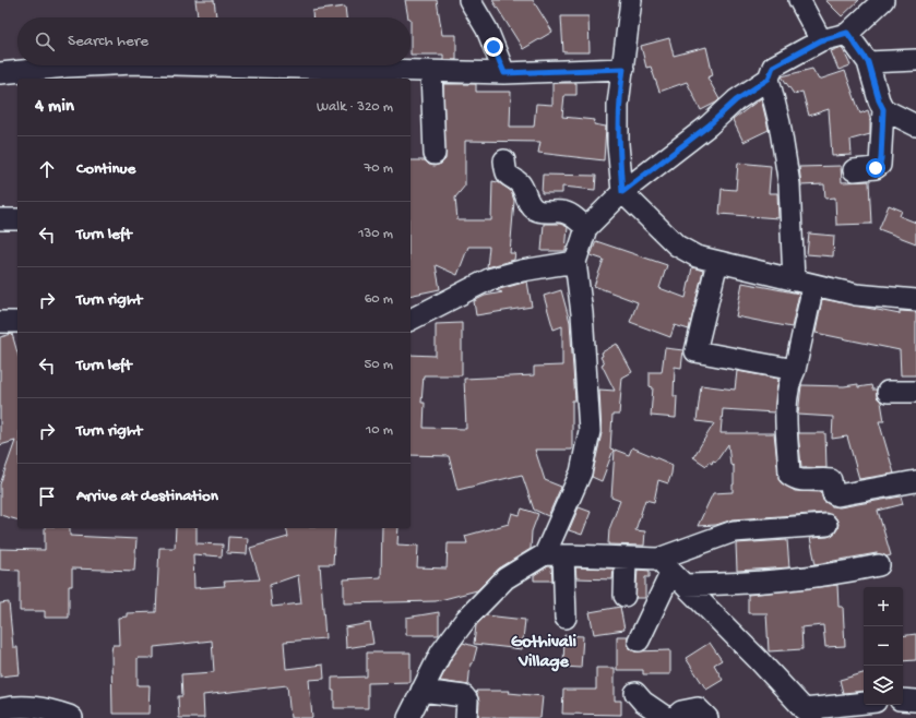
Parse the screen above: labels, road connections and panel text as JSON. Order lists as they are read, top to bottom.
{
  "districts": ["Gothivali Village"],
  "page": {
    "search": "Search here",
    "heading": ["4 min", "Walk · 320 m"],
    "list": [
      ["Continue", "70 m"],
      ["Turn left", "130 m"],
      ["Turn right", "60 m"],
      ["Turn left", "50 m"],
      ["Turn right", "10 m"],
      "Arrive at destination"
    ],
    "map_buttons": ["+", "−"]
  }
}
